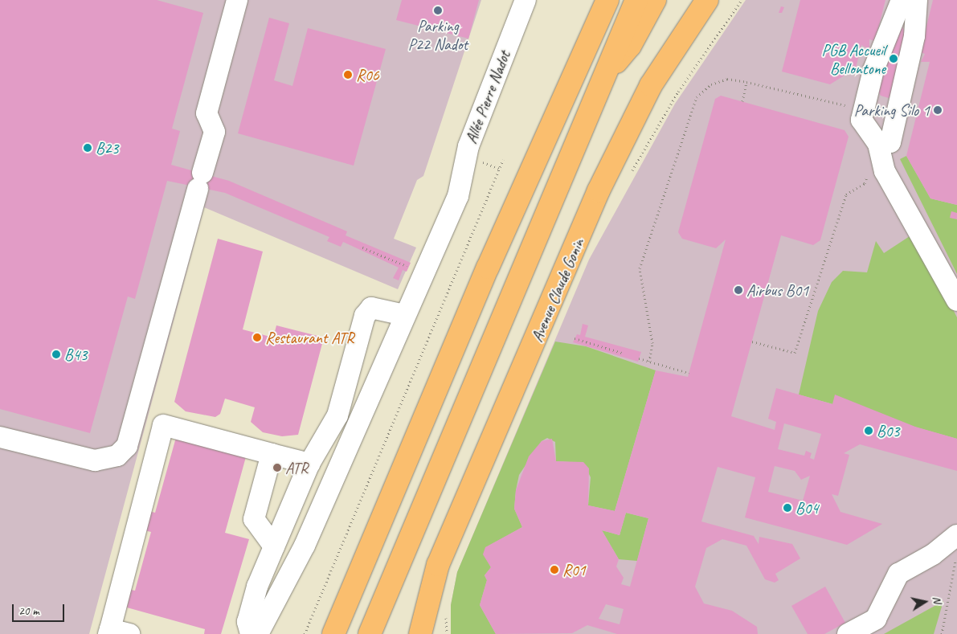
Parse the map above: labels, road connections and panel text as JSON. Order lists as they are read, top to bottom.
{
  "streets": {
    "main road": ["Avenue Claude Gonin"],
    "street": ["Allée Pierre Nadot"]
  },
  "places": [
    "Parking P22 Nadot",
    "PGB Accueil Bellontone",
    "R06",
    "Parking Silo 1",
    "B23",
    "Airbus B01",
    "Restaurant ATR",
    "B43",
    "B03",
    "ATR",
    "B04",
    "R01"
  ],
  "scale_bar": "20 m",
  "north": "right"
}
